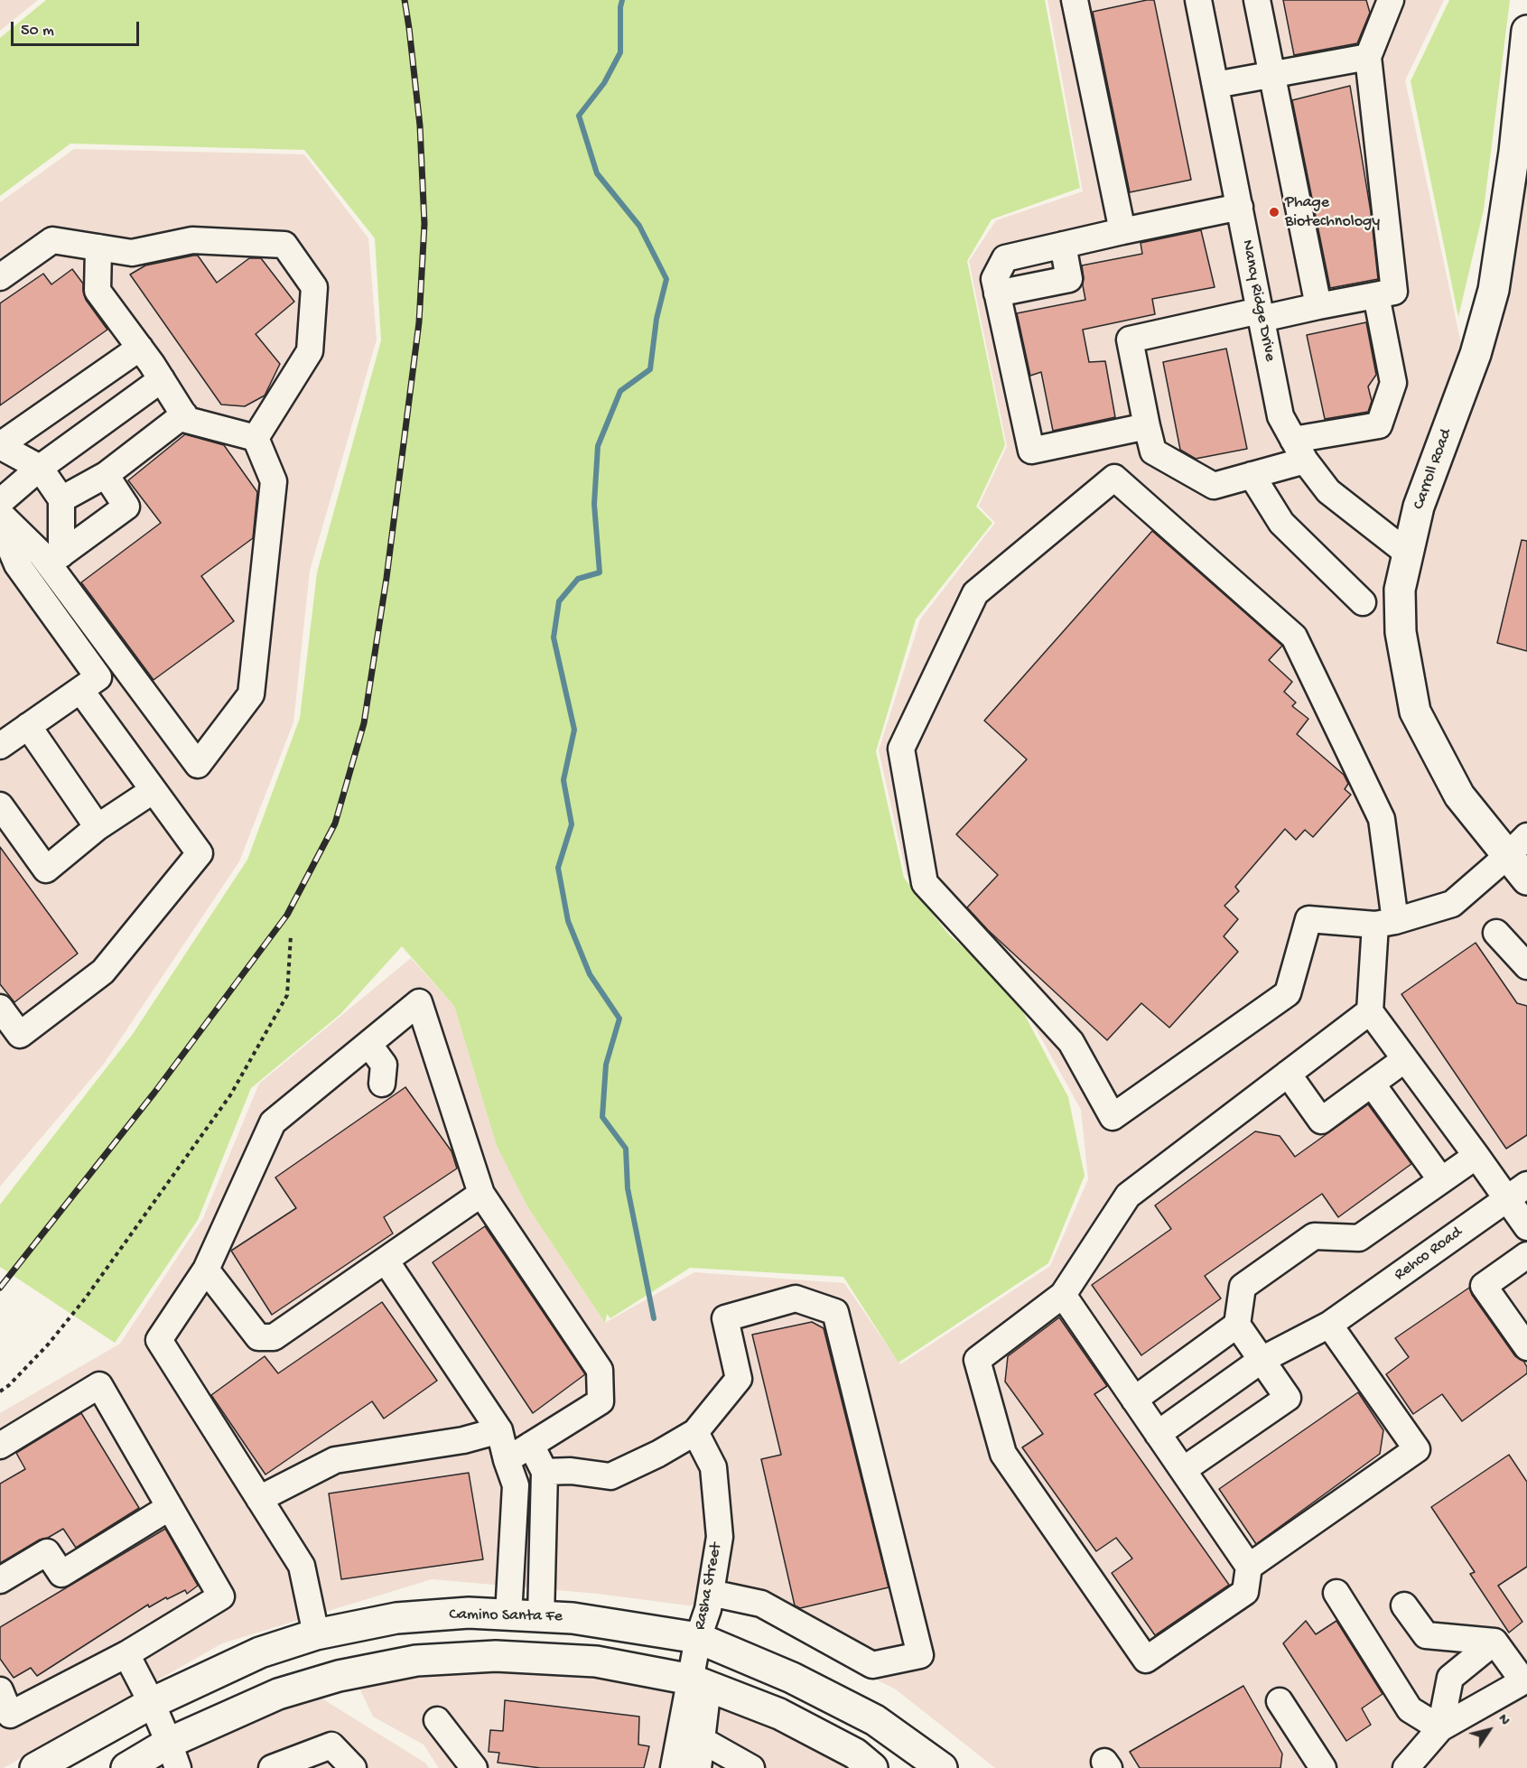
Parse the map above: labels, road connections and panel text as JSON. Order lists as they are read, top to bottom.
{
  "streets": {
    "main road": ["Carroll Road", "Camino Santa Fe"],
    "street": ["Nancy Ridge Drive", "Rehco Road", "Rasha Street"]
  },
  "crossings": [
    ["Nancy Ridge Drive", "Carroll Road"],
    ["Rasha Street", "Camino Santa Fe"]
  ],
  "places": ["Phage Biotechnology"],
  "scale_bar": "50 m",
  "north": "top right"
}
